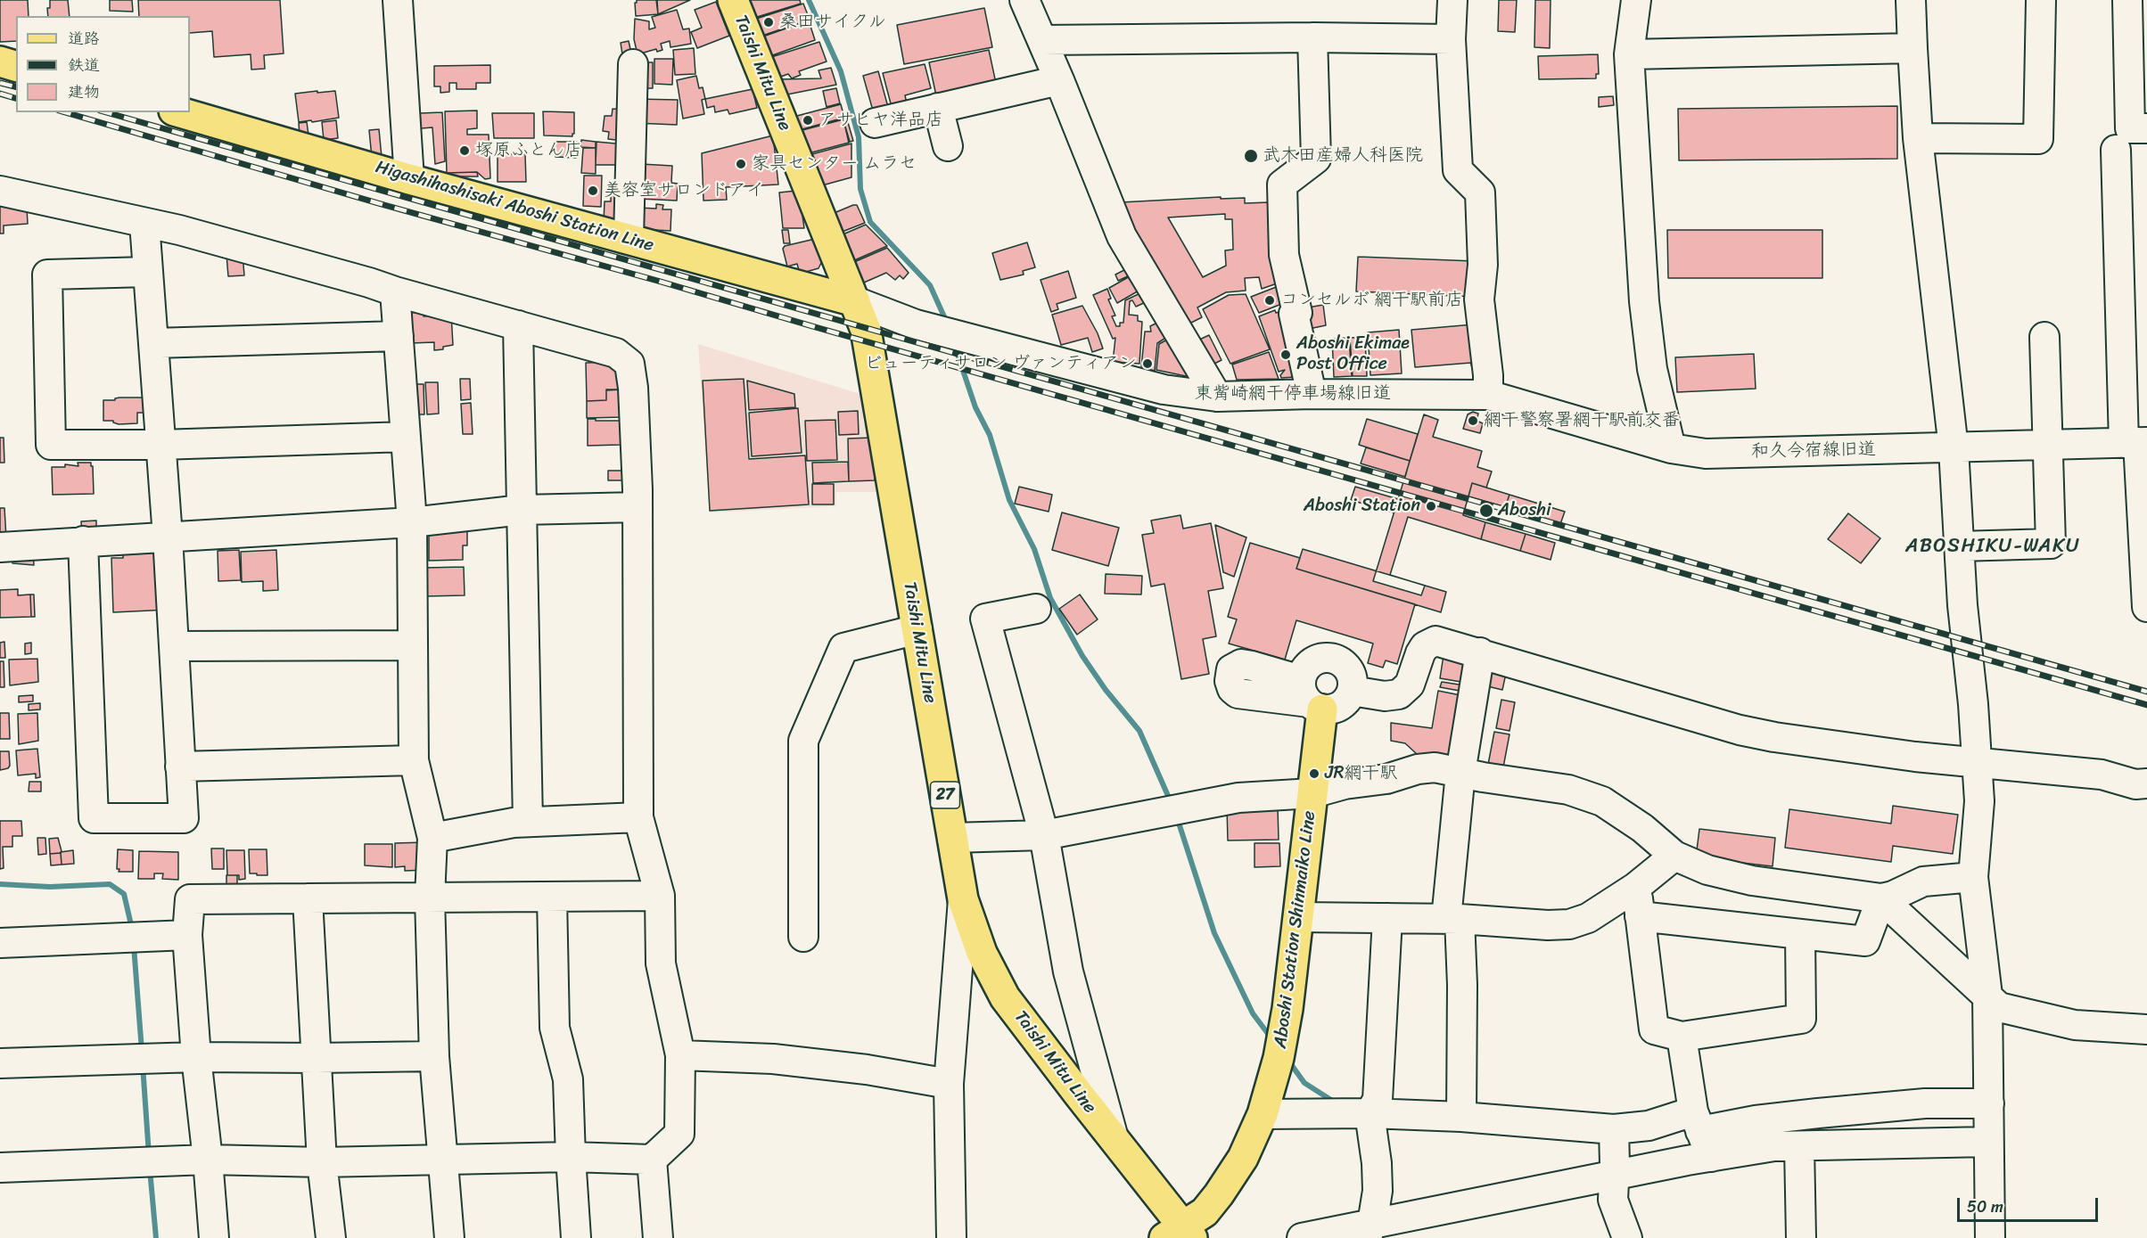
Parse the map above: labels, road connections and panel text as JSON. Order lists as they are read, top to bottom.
{
  "streets": {
    "main road": [
      "Taishi Mitu Line",
      "Higashihashisaki Aboshi Station Line",
      "27",
      "Aboshi Station Shinmaiko Line"
    ],
    "street": ["東觜崎網干停車場線旧道", "和久今宿線旧道"]
  },
  "crossings": [
    ["Taishi Mitu Line", "Higashihashisaki Aboshi Station Line"],
    ["Taishi Mitu Line", "東觜崎網干停車場線旧道"],
    ["Taishi Mitu Line", "Aboshi Station Shinmaiko Line"],
    ["Higashihashisaki Aboshi Station Line", "東觜崎網干停車場線旧道"],
    ["東觜崎網干停車場線旧道", "和久今宿線旧道"]
  ],
  "districts": ["ABOSHIKU-WAKU"],
  "places": [
    "桑田サイクル",
    "アサヒヤ洋品店",
    "塚原ふとん店",
    "武木田産婦人科医院",
    "家具センター ムラセ",
    "美容室サロンドアイ",
    "コンセルボ 網干駅前店",
    "Aboshi Ekimae Post Office",
    "ビューティサロン ヴァンティアン",
    "網干警察署網干駅前交番",
    "Aboshi Station",
    "Aboshi",
    "JR網干駅"
  ],
  "legend": ["道路", "鉄道", "建物"],
  "scale_bar": "50 m"
}
